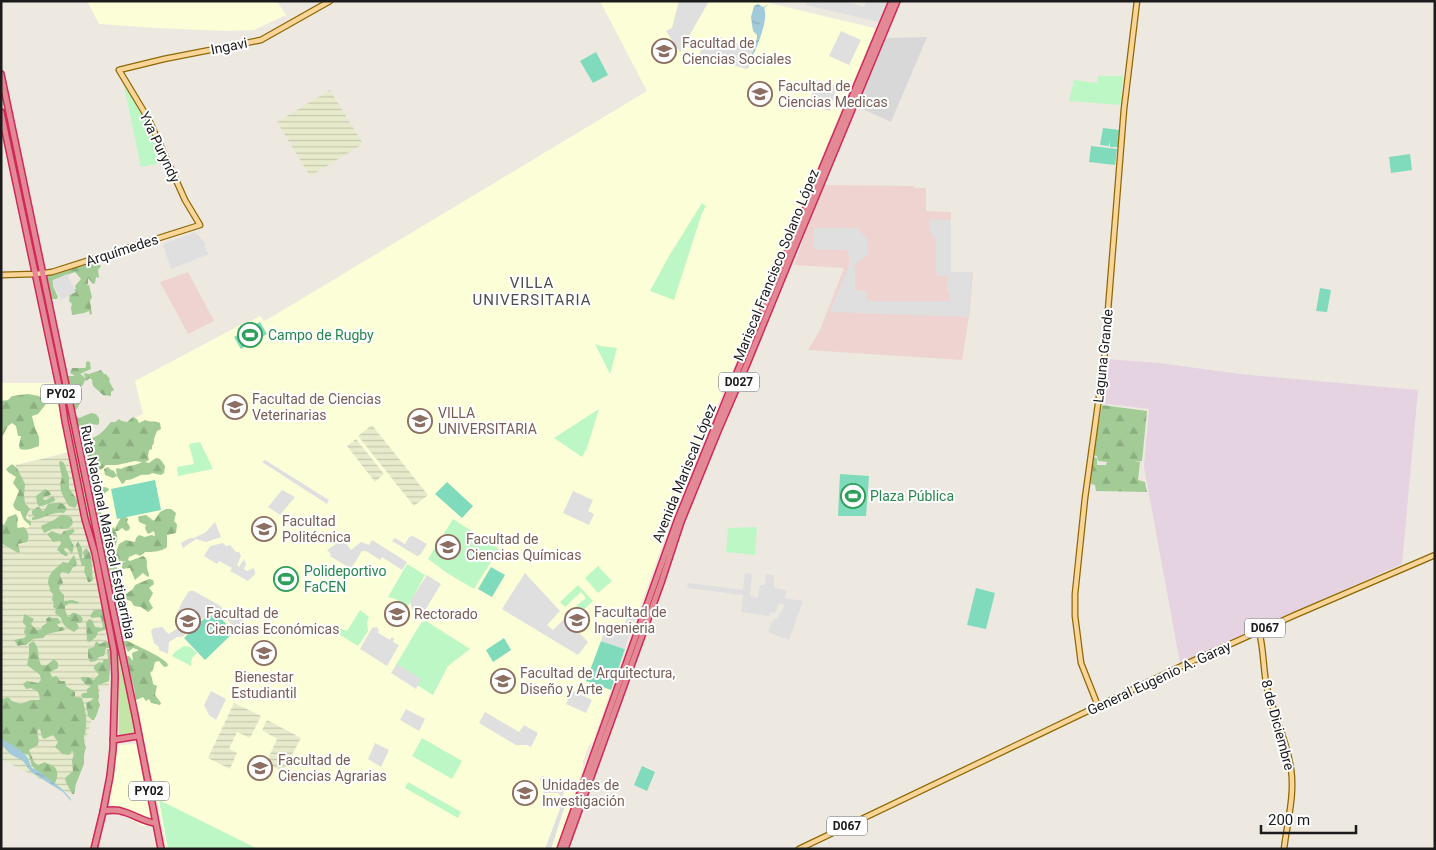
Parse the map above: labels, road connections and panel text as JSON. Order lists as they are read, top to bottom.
{
  "streets": {
    "highway": [
      "Mariscal Francisco Solano López",
      "D027",
      "PY02",
      "Avenida Mariscal López",
      "Ruta Nacional Mariscal Estigarribia"
    ],
    "main road": [
      "Ingavi",
      "Yva Puryndy",
      "Arquímedes",
      "Laguna Grande",
      "D067",
      "General Eugenio A. Garay",
      "8 de Diciembre"
    ]
  },
  "crossings": [
    ["Ingavi", "Yva Puryndy"],
    ["Yva Puryndy", "Arquímedes"],
    ["Arquímedes", "Ruta Nacional Mariscal Estigarribia"],
    ["Laguna Grande", "General Eugenio A. Garay"],
    ["General Eugenio A. Garay", "8 de Diciembre"]
  ],
  "districts": ["VILLA UNIVERSITARIA"],
  "places": {
    "school or university": [
      "Facultad de Ciencias Sociales",
      "Facultad de Ciencias Medicas",
      "Facultad de Ciencias Veterinarias",
      "VILLA UNIVERSITARIA",
      "Facultad Politécnica",
      "Facultad de Ciencias Químicas",
      "Rectorado",
      "Facultad de Ingenieria",
      "Facultad de Ciencias Económicas",
      "Bienestar Estudiantil",
      "Facultad de Arquitectura, Diseño y Arte",
      "Facultad de Ciencias Agrarias",
      "Unidades de Investigación"
    ],
    "sports": ["Campo de Rugby", "Plaza Pública", "Polideportivo FaCEN"]
  },
  "scale_bar": "200 m"
}
